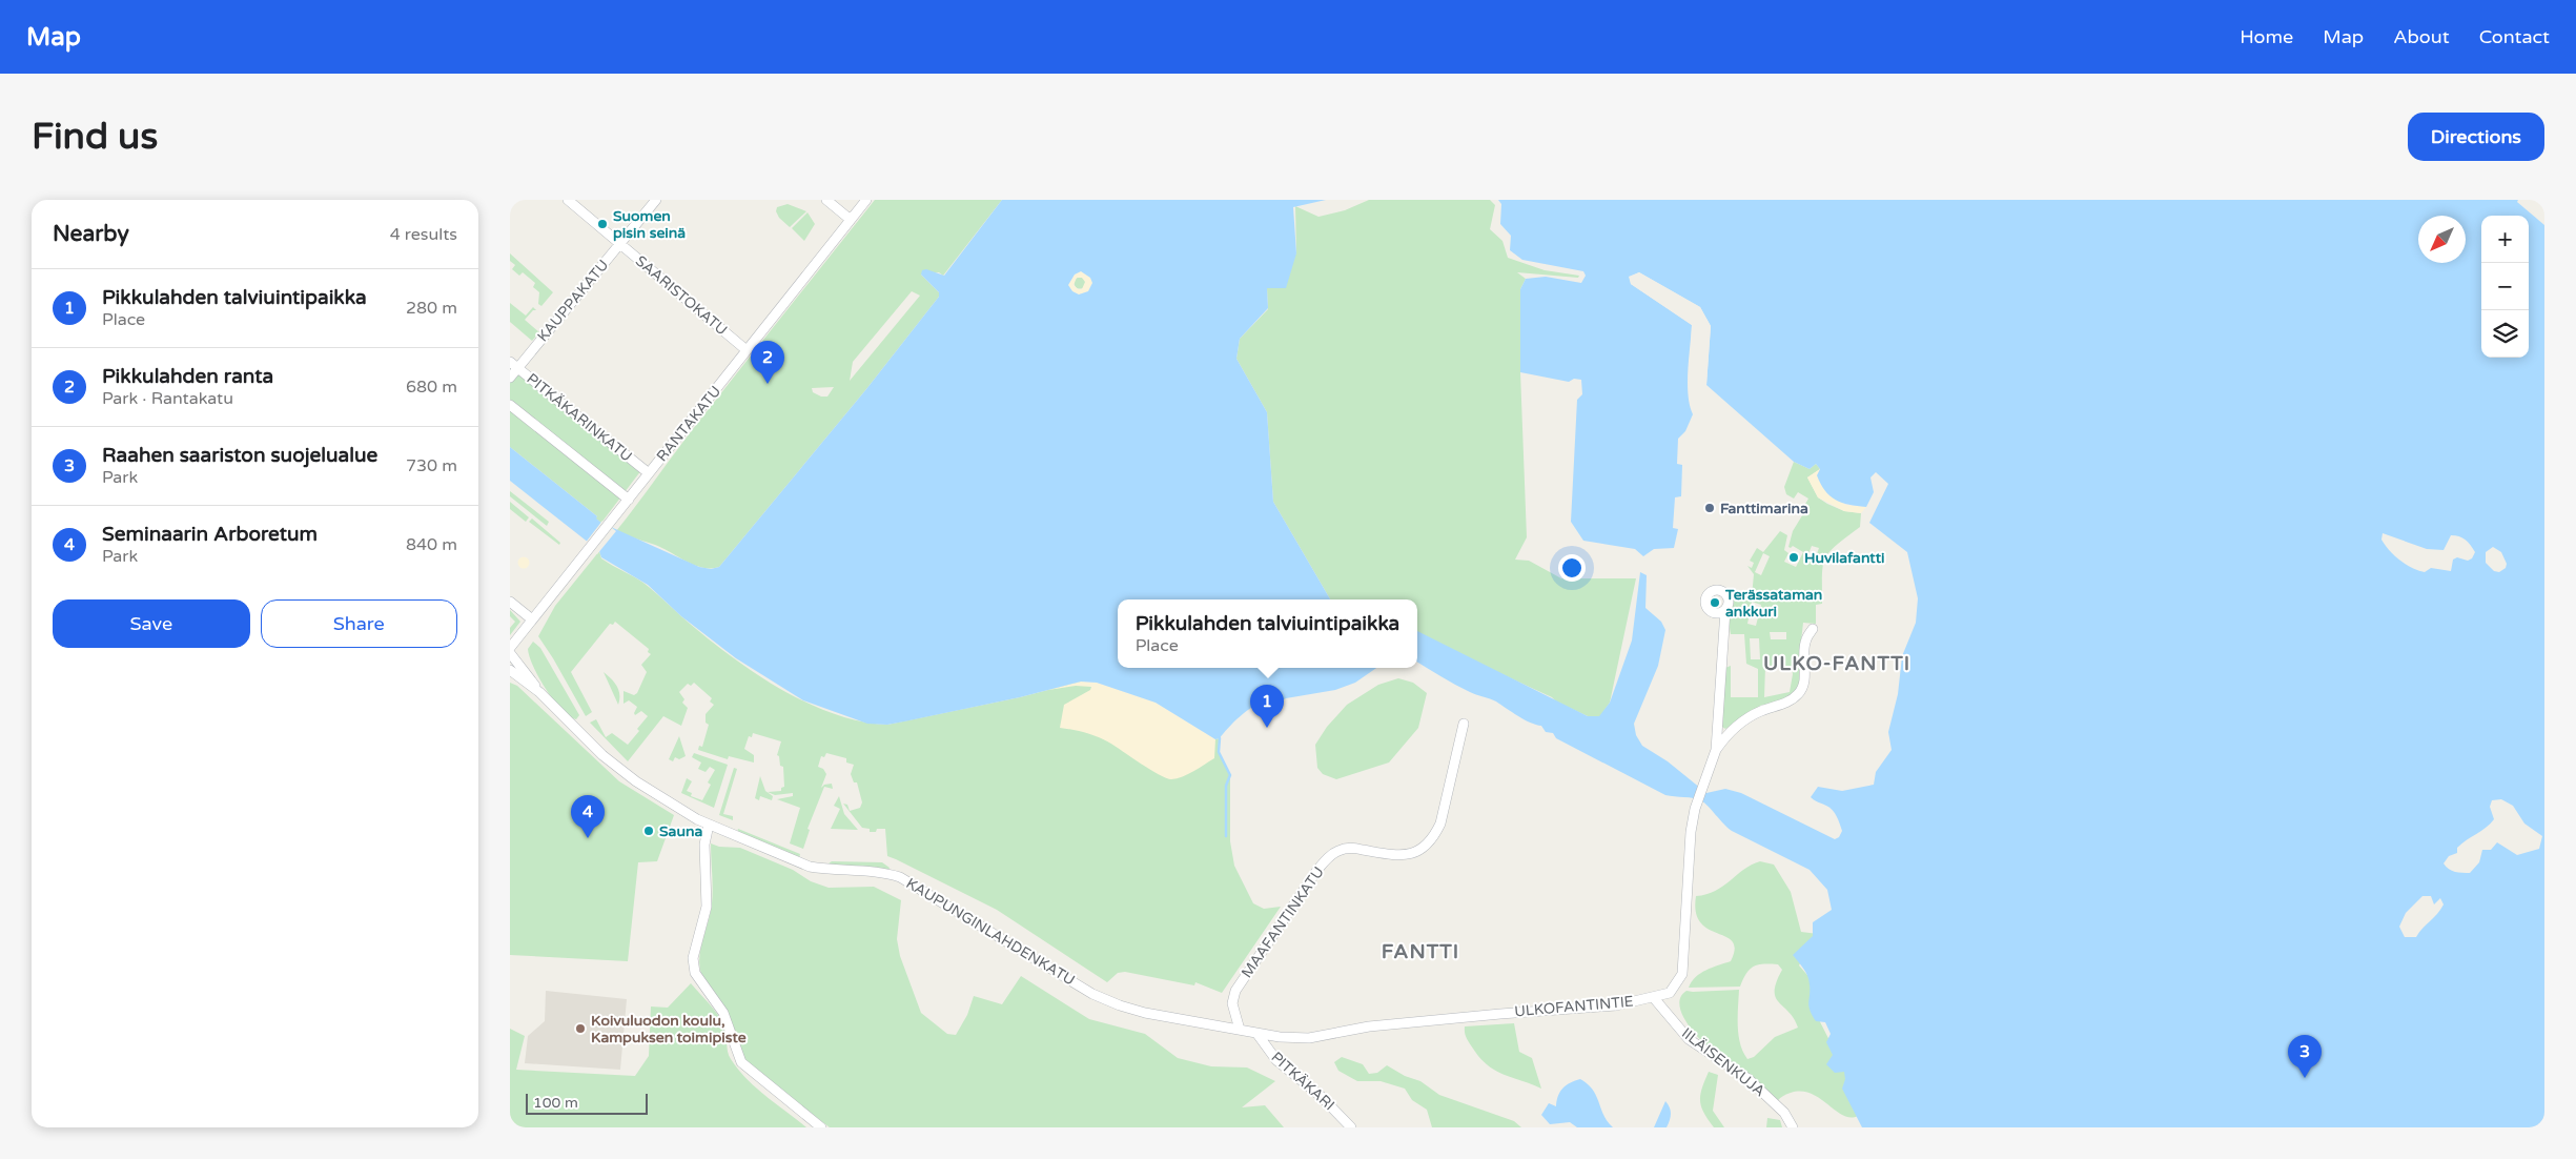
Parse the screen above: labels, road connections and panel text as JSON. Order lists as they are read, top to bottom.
{
  "streets": {
    "street": [
      "SAARISTOKATU",
      "KAUPPAKATU",
      "PITKÄKARINKATU",
      "RANTAKATU",
      "MAAFANTINKATU",
      "KAUPUNGINLAHDENKATU",
      "ULKOFANTINTIE",
      "IILÄISENKUJA",
      "PITKÄKARI"
    ]
  },
  "crossings": [
    ["SAARISTOKATU", "KAUPPAKATU"],
    ["SAARISTOKATU", "RANTAKATU"],
    ["KAUPPAKATU", "PITKÄKARINKATU"],
    ["PITKÄKARINKATU", "RANTAKATU"],
    ["MAAFANTINKATU", "KAUPUNGINLAHDENKATU"],
    ["MAAFANTINKATU", "ULKOFANTINTIE"],
    ["KAUPUNGINLAHDENKATU", "ULKOFANTINTIE"],
    ["ULKOFANTINTIE", "IILÄISENKUJA"],
    ["ULKOFANTINTIE", "PITKÄKARI"]
  ],
  "districts": ["ULKO-FANTTI", "FANTTI"],
  "places": [
    "Suomen pisin seinä",
    "Fanttimarina",
    "Huvilafantti",
    "Terässataman ankkuri",
    "Sauna",
    "Koivuluodon koulu, Kampuksen toimipiste"
  ],
  "scale_bar": "100 m",
  "north": "bottom left",
  "page": {
    "header": "Map",
    "nav": [
      "Home",
      "Map",
      "About",
      "Contact"
    ],
    "buttons": [
      "Directions",
      ["Save", "Share"]
    ],
    "title": "Find us",
    "heading": ["Nearby", "4 results"],
    "map_buttons": ["+", "−"],
    "list": [
      {
        "mark": "1",
        "name": "Pikkulahden talviuintipaikka",
        "note": "Place",
        "value": "280 m"
      },
      {
        "mark": "2",
        "name": "Pikkulahden ranta",
        "note": "Park · Rantakatu",
        "value": "680 m"
      },
      {
        "mark": "3",
        "name": "Raahen saariston suojelualue",
        "note": "Park",
        "value": "730 m"
      },
      {
        "mark": "4",
        "name": "Seminaarin Arboretum",
        "note": "Park",
        "value": "840 m"
      }
    ],
    "pins": [
      "2",
      "1",
      "4",
      "3"
    ],
    "popup": ["Pikkulahden talviuintipaikka", "Place"],
    "scale": "100 m"
  }
}
